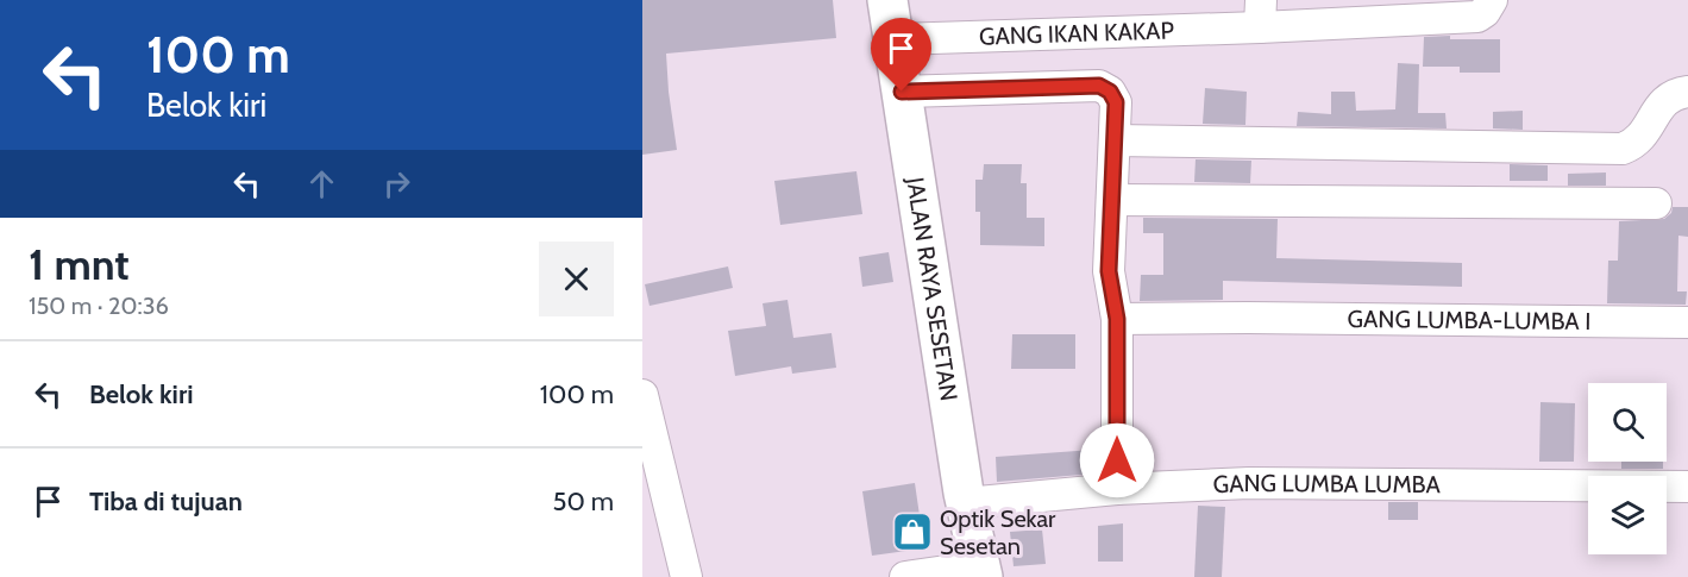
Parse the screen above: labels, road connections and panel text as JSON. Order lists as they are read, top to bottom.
{
  "streets": {
    "main road": ["JALAN RAYA SESETAN"],
    "street": ["GANG IKAN KAKAP", "GANG LUMBA-LUMBA I", "GANG LUMBA LUMBA"]
  },
  "crossings": [
    ["GANG IKAN KAKAP", "JALAN RAYA SESETAN"],
    ["JALAN RAYA SESETAN", "GANG LUMBA LUMBA"]
  ],
  "places": {
    "shop": ["Optik Sekar Sesetan"]
  },
  "page": {
    "turn": ["100 m", "Belok kiri"],
    "heading": ["1 mnt", "150 m · 20:36"],
    "list": [
      {
        "name": "Belok kiri",
        "value": "100 m"
      },
      {
        "name": "Tiba di tujuan",
        "value": "50 m"
      }
    ]
  }
}
